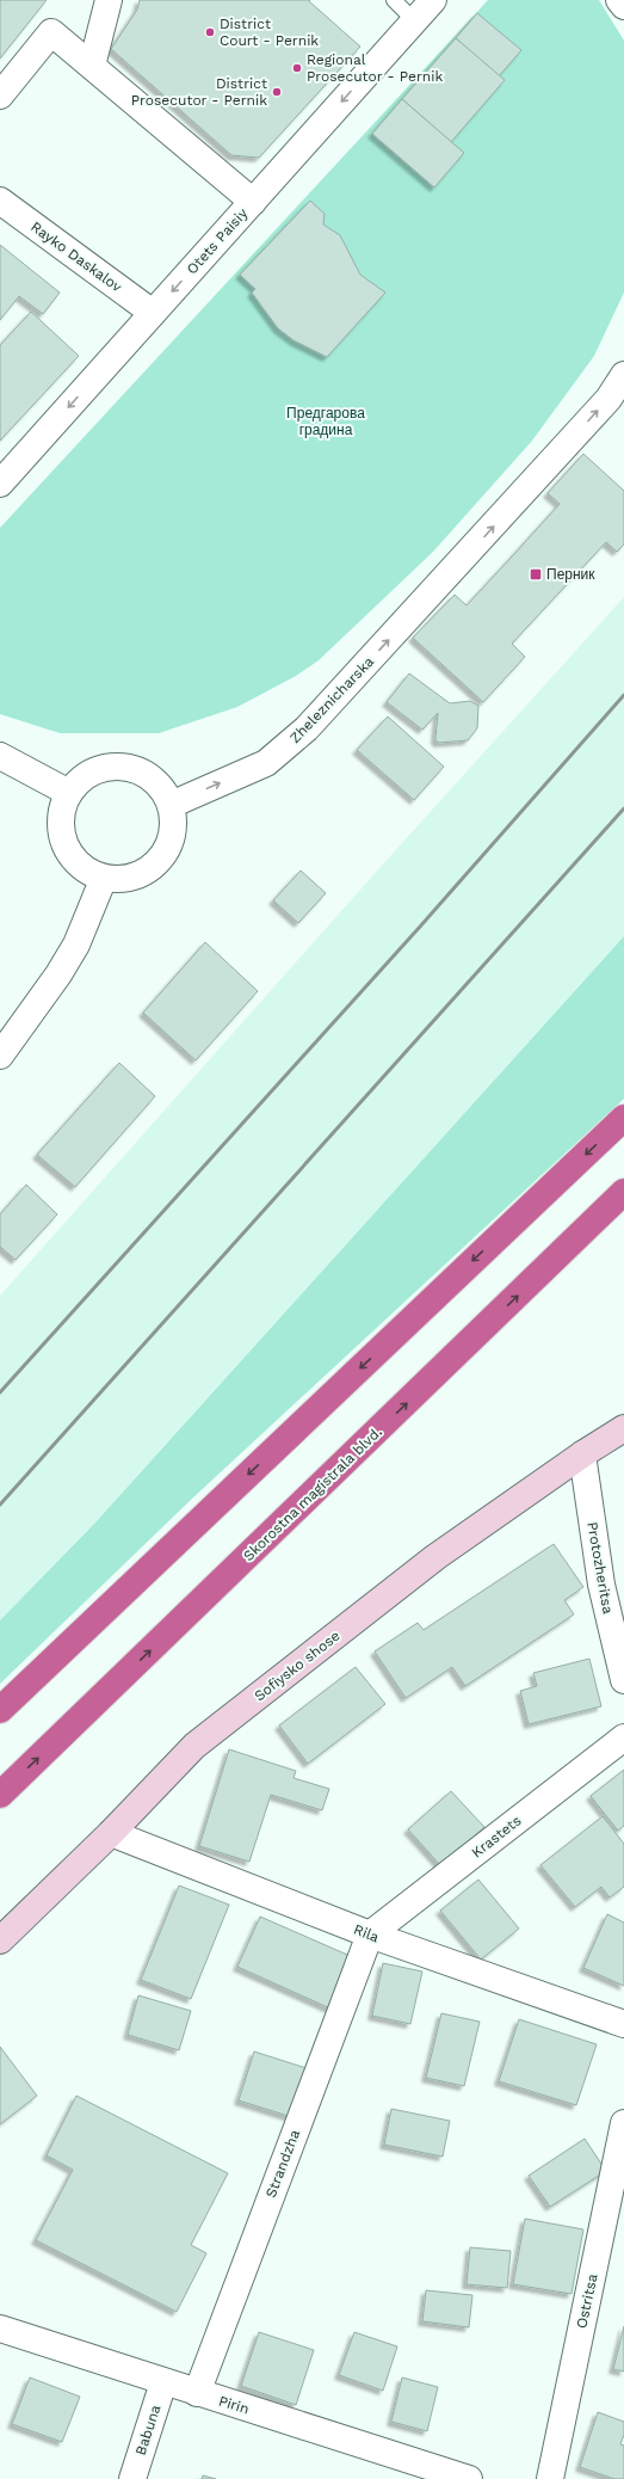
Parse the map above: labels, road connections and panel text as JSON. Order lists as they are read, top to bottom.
{
  "streets": {
    "highway": ["Skorostna magistrala blvd."],
    "main road": ["Sofiysko shose"],
    "street": [
      "Otets Paisiy",
      "Rayko Daskalov",
      "Zheleznicharska",
      "Protozheritsa",
      "Krastets",
      "Rila",
      "Strandzha",
      "Ostritsa",
      "Pirin",
      "Babuna"
    ]
  },
  "crossings": [
    ["Otets Paisiy", "Rayko Daskalov"],
    ["Protozheritsa", "Sofiysko shose"],
    ["Sofiysko shose", "Rila"],
    ["Krastets", "Rila"],
    ["Krastets", "Strandzha"],
    ["Rila", "Strandzha"],
    ["Strandzha", "Pirin"],
    ["Pirin", "Babuna"]
  ],
  "one_way": ["Otets Paisiy", "Zheleznicharska"],
  "parks": ["Предгарова градина"],
  "places": {
    "other": ["District Court - Pernik", "Regional Prosecutor - Pernik", "District Prosecutor - Pernik"],
    "transit": ["Перник"]
  }
}
